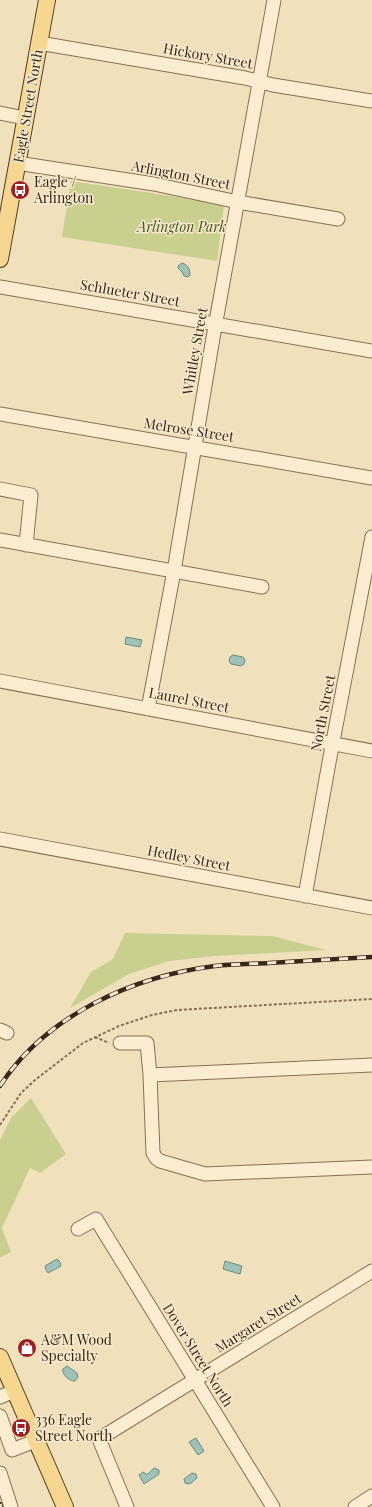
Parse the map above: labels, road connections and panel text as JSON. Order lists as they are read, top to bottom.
{
  "streets": {
    "main road": ["Eagle Street North"],
    "street": [
      "Hickory Street",
      "Arlington Street",
      "Schlueter Street",
      "Whitley Street",
      "Melrose Street",
      "Laurel Street",
      "North Street",
      "Hedley Street",
      "Margaret Street",
      "Dover Street North"
    ]
  },
  "crossings": [
    ["Hickory Street", "Eagle Street North"],
    ["Hickory Street", "Whitley Street"],
    ["Eagle Street North", "Arlington Street"],
    ["Arlington Street", "Whitley Street"],
    ["Schlueter Street", "Whitley Street"],
    ["Whitley Street", "Melrose Street"],
    ["Whitley Street", "Laurel Street"],
    ["Laurel Street", "North Street"],
    ["North Street", "Hedley Street"],
    ["Margaret Street", "Dover Street North"]
  ],
  "parks": ["Arlington Park"],
  "places": {
    "bus stop": ["Eagle / Arlington", "336 Eagle Street North"],
    "shop": ["A&M Wood Specialty"]
  }
}
